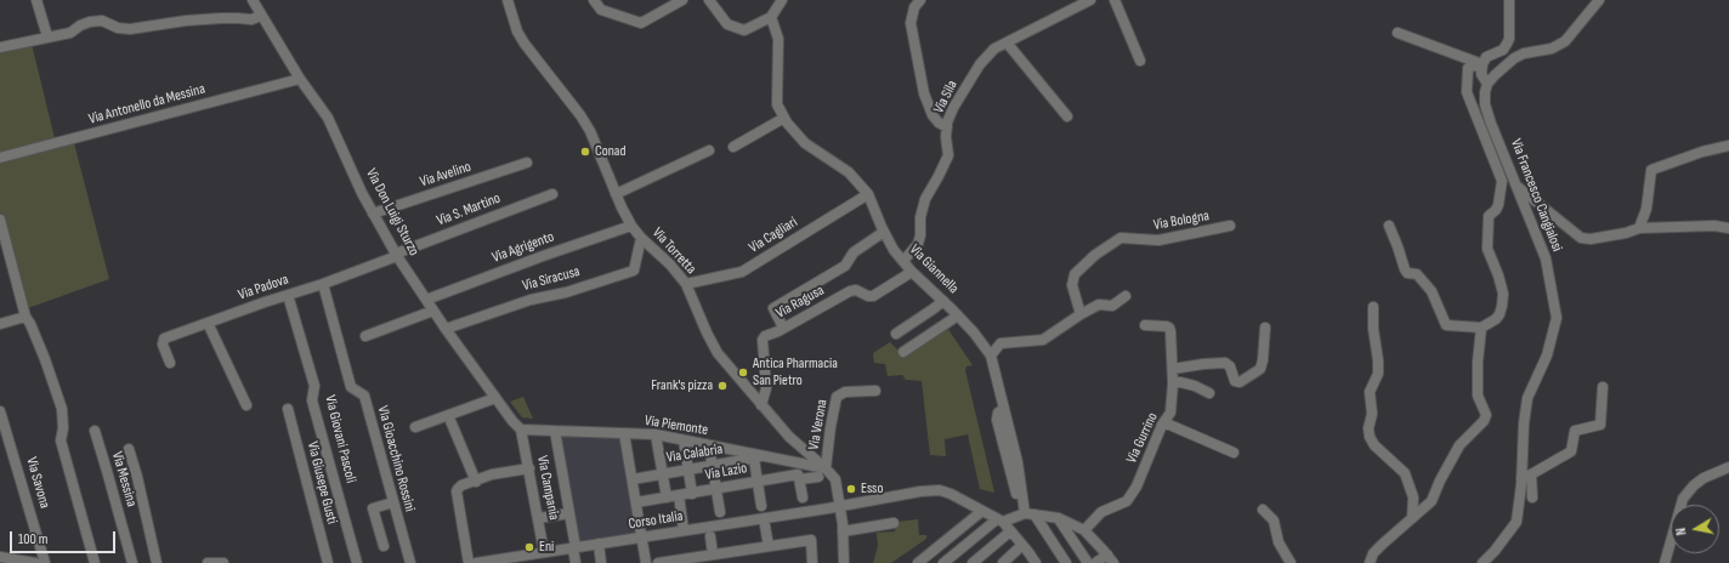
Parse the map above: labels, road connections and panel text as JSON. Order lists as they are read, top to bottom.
{
  "streets": {
    "street": [
      "Via Sila",
      "Via Antonello da Messina",
      "Via Avelino",
      "Via Francesco Cangialosi",
      "Via S. Martino",
      "Via Don Luigi Sturzo",
      "Via Bologna",
      "Via Cagliari",
      "Via Agrigento",
      "Via Torretta",
      "Via Giannella",
      "Via Siracusa",
      "Via Padova",
      "Via Ragusa",
      "Via Verona",
      "Via Piemonte",
      "Via Gurrino",
      "Via Giovani Pascoli",
      "Via Calabria",
      "VIa Gioacchino Rossini",
      "Via Lazio",
      "Via Messina",
      "Via Savona",
      "Via Giusepe Gusti",
      "Via Campania",
      "Corso Italia"
    ]
  },
  "crossings": [
    ["Via Sila", "Via Giannella"],
    ["Via Antonello da Messina", "Via Don Luigi Sturzo"],
    ["Via Avelino", "Via Don Luigi Sturzo"],
    ["Via S. Martino", "Via Don Luigi Sturzo"],
    ["Via S. Martino", "Via Padova"],
    ["Via Don Luigi Sturzo", "Via Agrigento"],
    ["Via Don Luigi Sturzo", "Via Siracusa"],
    ["Via Don Luigi Sturzo", "Via Padova"],
    ["Via Don Luigi Sturzo", "Via Piemonte"],
    ["Via Don Luigi Sturzo", "Via Campania"],
    ["Via Cagliari", "Via Torretta"],
    ["Via Cagliari", "Via Giannella"],
    ["Via Agrigento", "Via Torretta"],
    ["Via Torretta", "Via Siracusa"],
    ["Via Torretta", "Via Ragusa"],
    ["Via Torretta", "Via Verona"],
    ["Via Torretta", "Via Piemonte"],
    ["Via Torretta", "Corso Italia"],
    ["Via Giannella", "Via Ragusa"],
    ["Via Padova", "Via Giovani Pascoli"],
    ["Via Padova", "VIa Gioacchino Rossini"],
    ["Via Verona", "Via Piemonte"],
    ["Via Piemonte", "Via Calabria"],
    ["Via Piemonte", "Via Campania"],
    ["Via Campania", "Corso Italia"]
  ],
  "places": [
    "Conad",
    "Antica Pharmacia San Pietro",
    "Frank's pizza",
    "Esso",
    "Eni"
  ],
  "scale_bar": "100 m",
  "north": "left"
}
